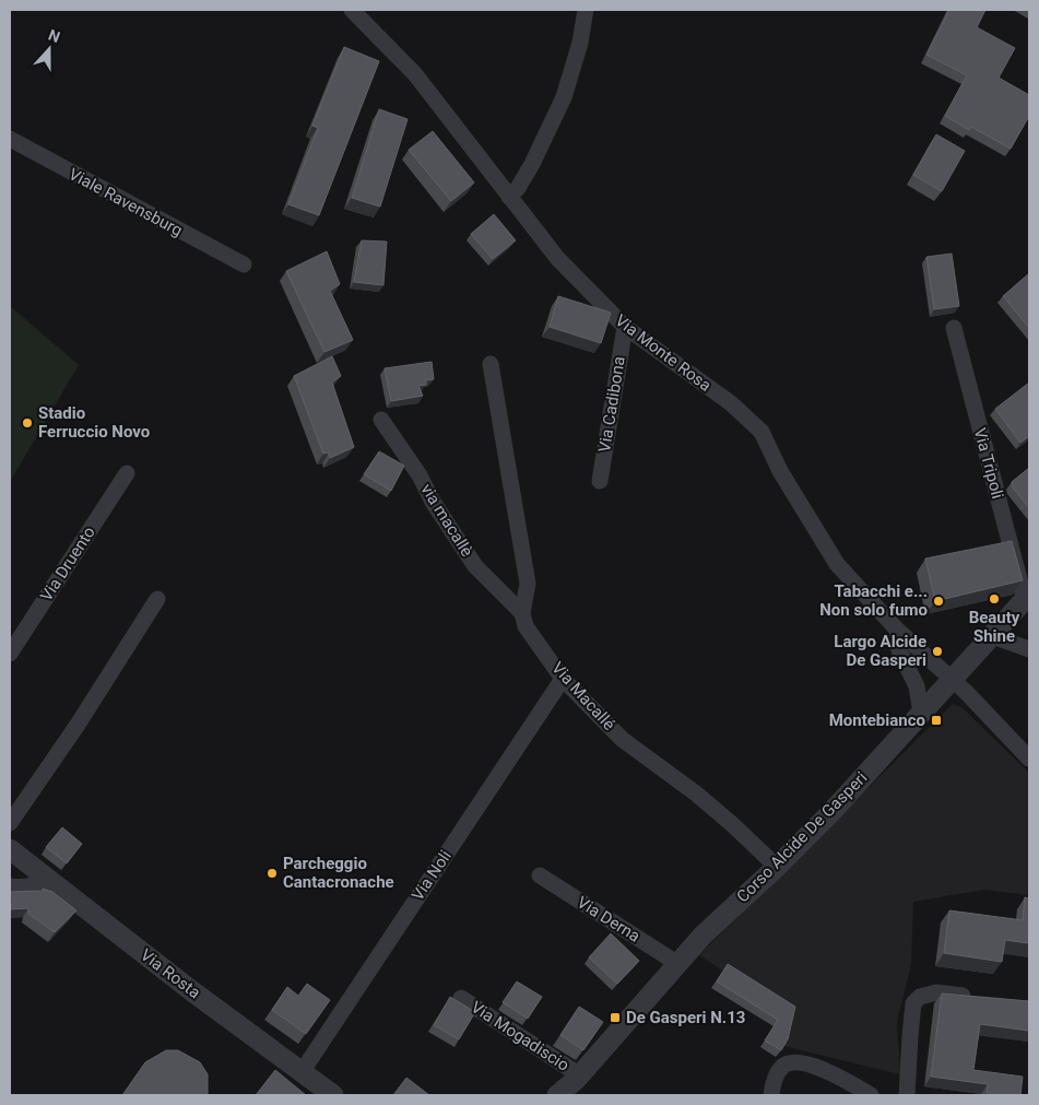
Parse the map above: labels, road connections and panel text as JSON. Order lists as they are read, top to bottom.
{
  "streets": {
    "street": [
      "Viale Ravensburg",
      "Via Monte Rosa",
      "Via Cadibona",
      "Via Tripoli",
      "via macallè",
      "Via Druento",
      "Via Macallé",
      "Corso Alcide De Gasperi",
      "Via Noli",
      "Via Derna",
      "Via Rosta",
      "Via Mogadiscio"
    ]
  },
  "crossings": [
    ["Via Monte Rosa", "Via Cadibona"],
    ["Via Tripoli", "Corso Alcide De Gasperi"],
    ["via macallè", "Via Macallé"],
    ["Via Macallé", "Corso Alcide De Gasperi"],
    ["Via Macallé", "Via Noli"],
    ["Corso Alcide De Gasperi", "Via Derna"],
    ["Corso Alcide De Gasperi", "Via Mogadiscio"],
    ["Via Noli", "Via Rosta"]
  ],
  "places": {
    "other": [
      "Stadio Ferruccio Novo",
      "Beauty Shine",
      "Tabacchi e... Non solo fumo",
      "Largo Alcide De Gasperi",
      "Parcheggio Cantacronache"
    ],
    "transit": ["Montebianco", "De Gasperi N.13"]
  },
  "north": "top"
}
